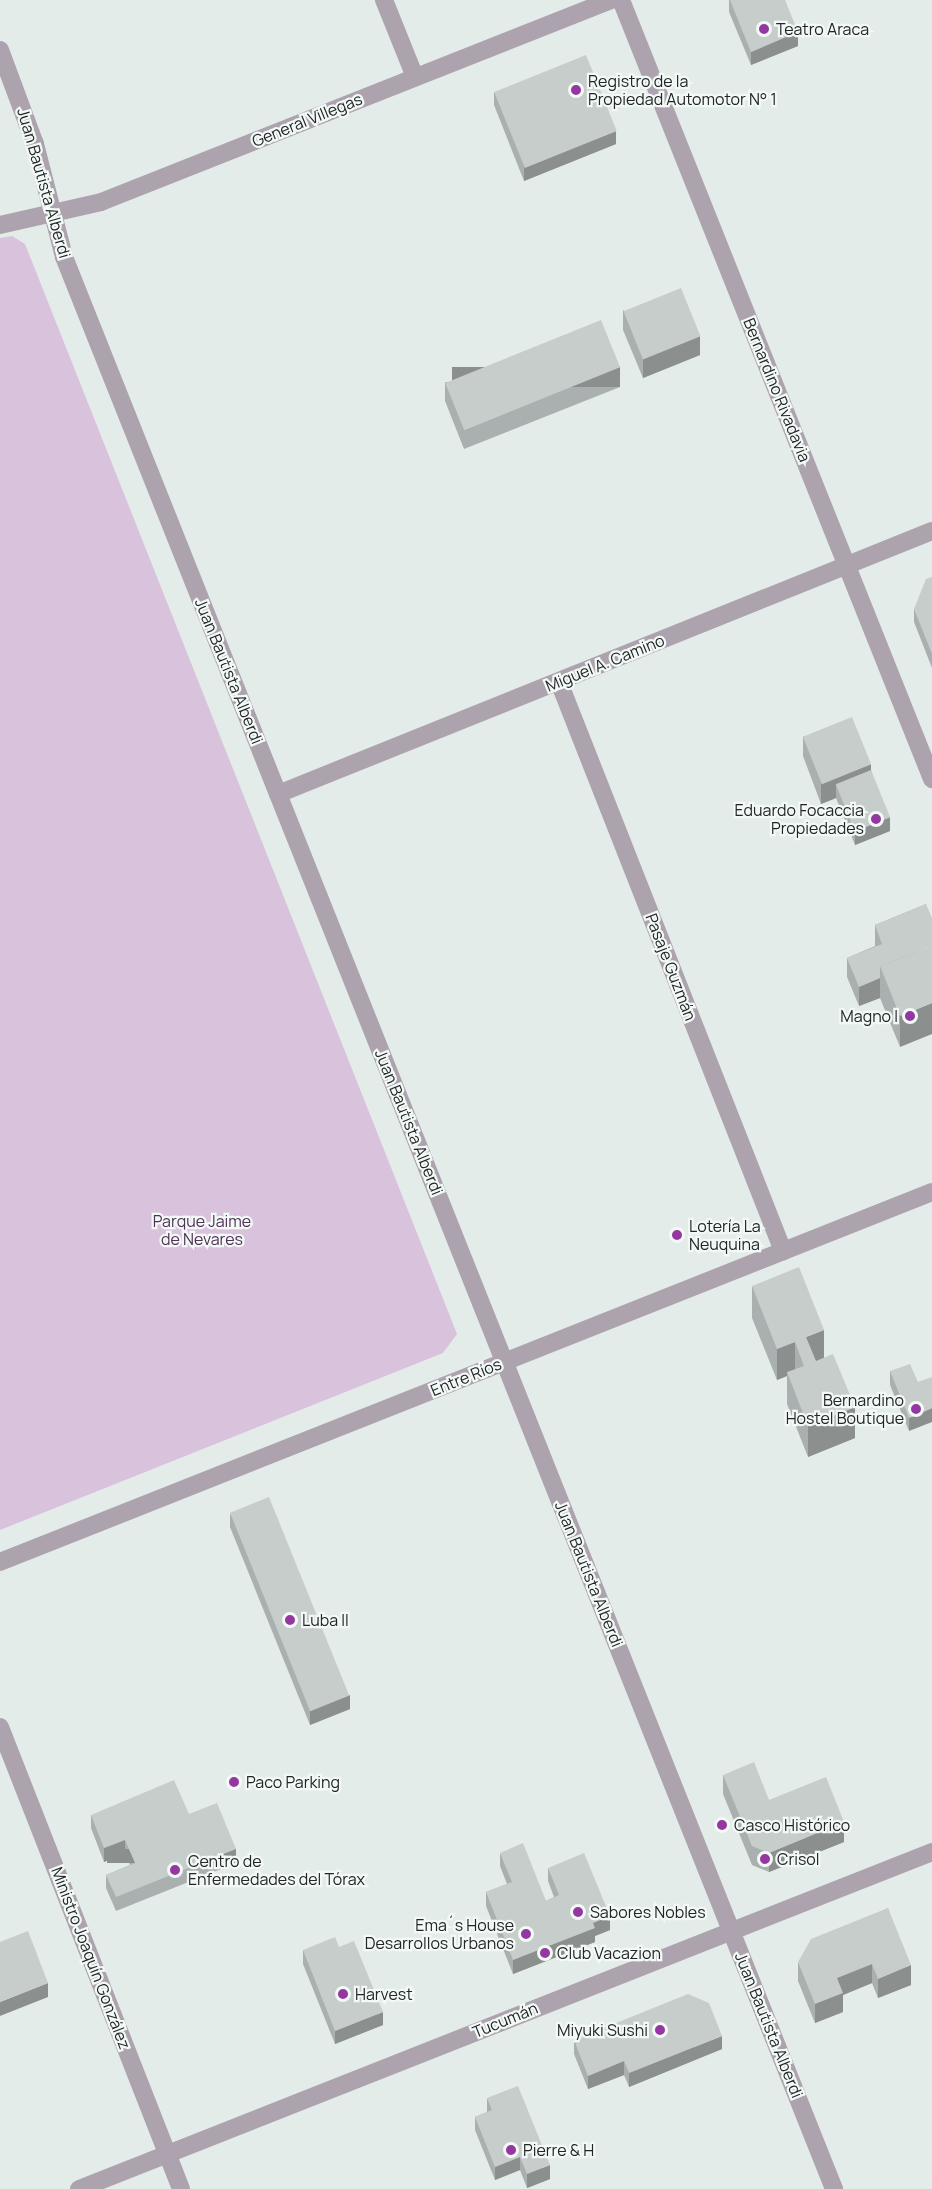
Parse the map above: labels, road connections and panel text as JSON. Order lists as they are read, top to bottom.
{
  "streets": {
    "street": [
      "General Villegas",
      "Juan Bautista Alberdi",
      "Bernardino Rivadavia",
      "Miguel A. Camino",
      "Pasaje Guzmán",
      "Entre Ríos",
      "Ministro Joaquín González",
      "Tucumán"
    ]
  },
  "crossings": [
    ["General Villegas", "Juan Bautista Alberdi"],
    ["Juan Bautista Alberdi", "Miguel A. Camino"],
    ["Juan Bautista Alberdi", "Entre Ríos"],
    ["Juan Bautista Alberdi", "Tucumán"],
    ["Bernardino Rivadavia", "Miguel A. Camino"],
    ["Miguel A. Camino", "Pasaje Guzmán"],
    ["Pasaje Guzmán", "Entre Ríos"],
    ["Ministro Joaquín González", "Tucumán"]
  ],
  "parks": ["Parque Jaime de Nevares"],
  "places": [
    "Teatro Araca",
    "Registro de la Propiedad Automotor N° 1",
    "Eduardo Focaccia Propiedades",
    "Magno I",
    "Lotería La Neuquina",
    "Bernardino Hostel Boutique",
    "Luba II",
    "Paco Parking",
    "Casco Histórico",
    "Crisol",
    "Centro de Enfermedades del Tórax",
    "Sabores Nobles",
    "Ema´s House Desarrollos Urbanos",
    "Club Vacazion",
    "Harvest",
    "Miyuki Sushi",
    "Pierre & H"
  ]
}
